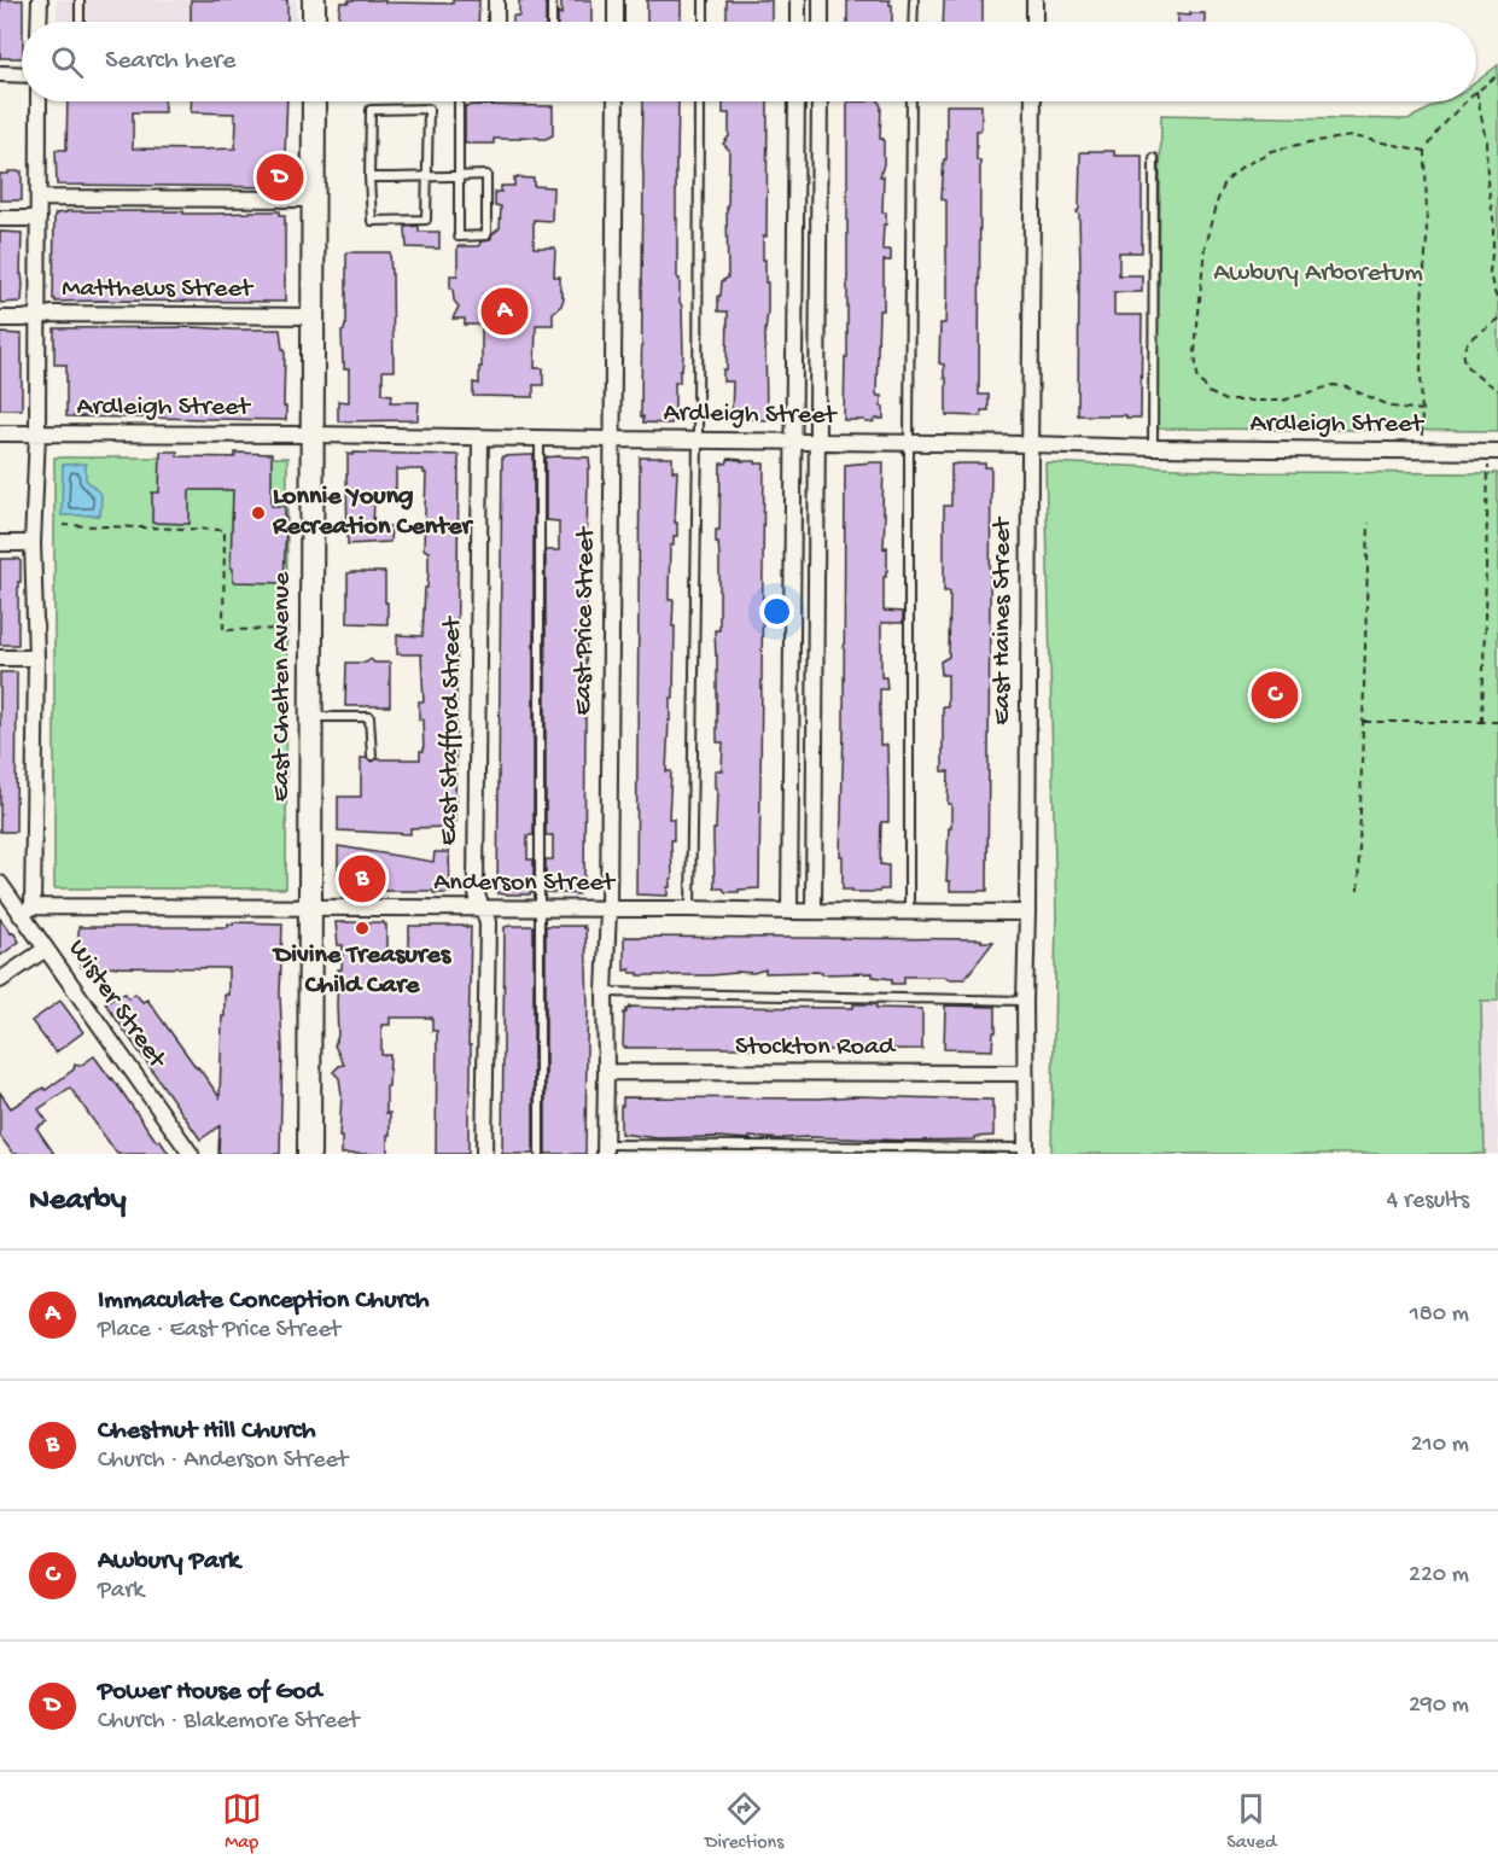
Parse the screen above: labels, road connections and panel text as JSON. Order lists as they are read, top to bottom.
{
  "streets": {
    "street": [
      "Matthews Street",
      "Ardleigh Street",
      "East Price Street",
      "East Haines Street",
      "East Chelten Avenue",
      "East Stafford Street",
      "Anderson Street",
      "Wister Street",
      "Stockton Road"
    ]
  },
  "crossings": [
    ["Matthews Street", "East Chelten Avenue"],
    ["Ardleigh Street", "East Price Street"],
    ["Ardleigh Street", "East Haines Street"],
    ["Ardleigh Street", "East Chelten Avenue"],
    ["Ardleigh Street", "East Stafford Street"],
    ["East Price Street", "Anderson Street"],
    ["East Price Street", "Stockton Road"],
    ["East Haines Street", "Anderson Street"],
    ["East Haines Street", "Stockton Road"],
    ["East Chelten Avenue", "Anderson Street"],
    ["East Stafford Street", "Anderson Street"],
    ["Anderson Street", "Wister Street"]
  ],
  "parks": ["Awbury Arboretum"],
  "places": ["Lonnie Young Recreation Center", "Divine Treasures Child Care"],
  "page": {
    "search": "Search here",
    "pins": [
      "D",
      "A",
      "C",
      "B"
    ],
    "heading": ["Nearby", "4 results"],
    "list": [
      {
        "mark": "A",
        "name": "Immaculate Conception Church",
        "note": "Place · East Price Street",
        "value": "180 m"
      },
      {
        "mark": "B",
        "name": "Chestnut Hill Church",
        "note": "Church · Anderson Street",
        "value": "210 m"
      },
      {
        "mark": "C",
        "name": "Awbury Park",
        "note": "Park",
        "value": "220 m"
      },
      {
        "mark": "D",
        "name": "Power House of God",
        "note": "Church · Blakemore Street",
        "value": "290 m"
      }
    ],
    "nav": ["Map", "Directions", "Saved"]
  }
}
